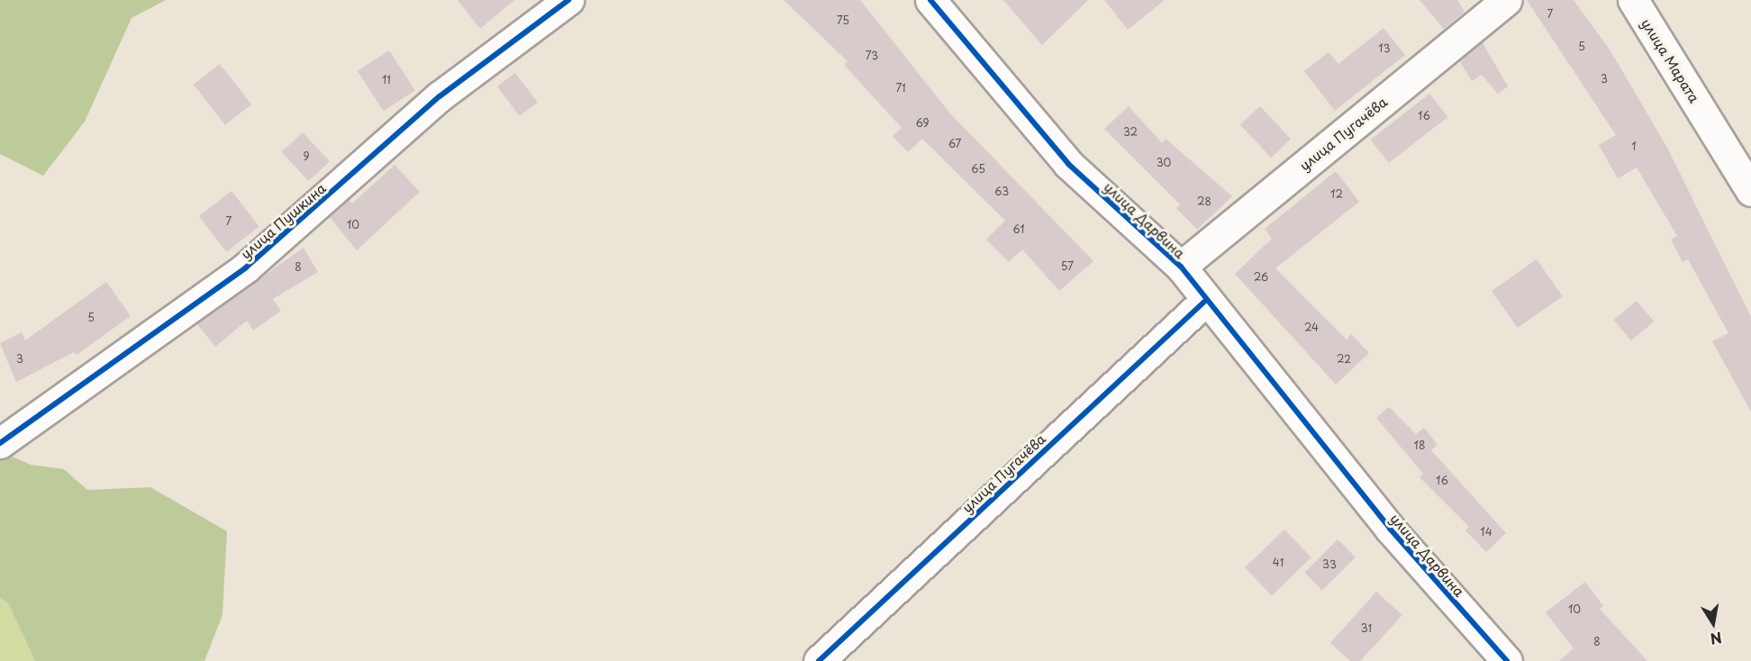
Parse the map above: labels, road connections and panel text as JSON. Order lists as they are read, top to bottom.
{
  "streets": {
    "street": [
      "улица Марата",
      "улица Пугачёва",
      "улица Дарвина",
      "улица Пушкина"
    ]
  },
  "crossings": [
    ["улица Пугачёва", "улица Дарвина"]
  ],
  "house_numbers": [
    "7",
    "75",
    "5",
    "13",
    "73",
    "3",
    "11",
    "71",
    "16",
    "69",
    "32",
    "67",
    "1",
    "9",
    "30",
    "65",
    "63",
    "12",
    "28",
    "7",
    "10",
    "61",
    "57",
    "8",
    "26",
    "5",
    "24",
    "3",
    "22",
    "18",
    "16",
    "14",
    "41",
    "33",
    "10",
    "31",
    "8"
  ],
  "north": "bottom"
}
